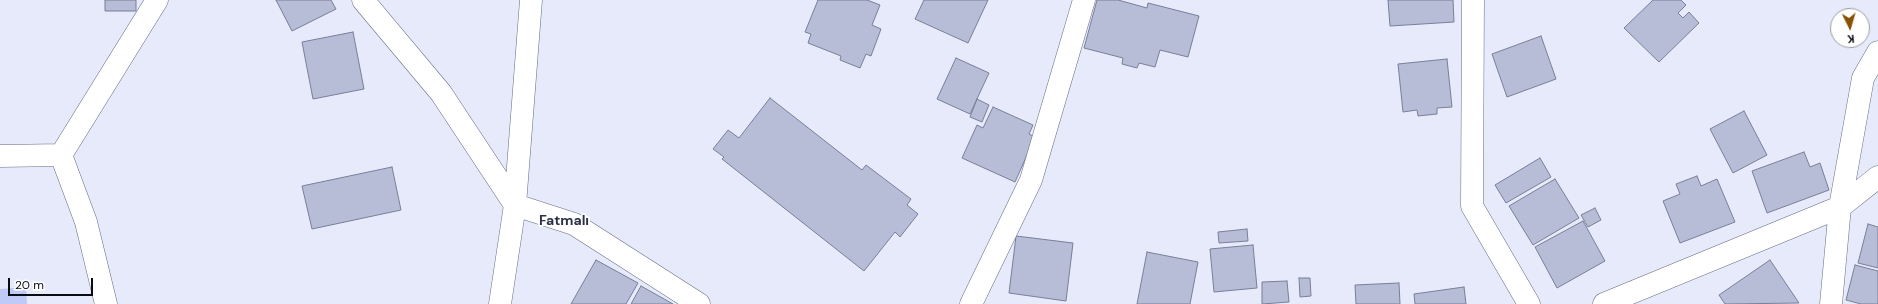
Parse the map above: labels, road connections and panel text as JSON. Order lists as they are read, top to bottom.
{
  "districts": ["Fatmalı"],
  "scale_bar": "20 m",
  "north": "bottom"
}
